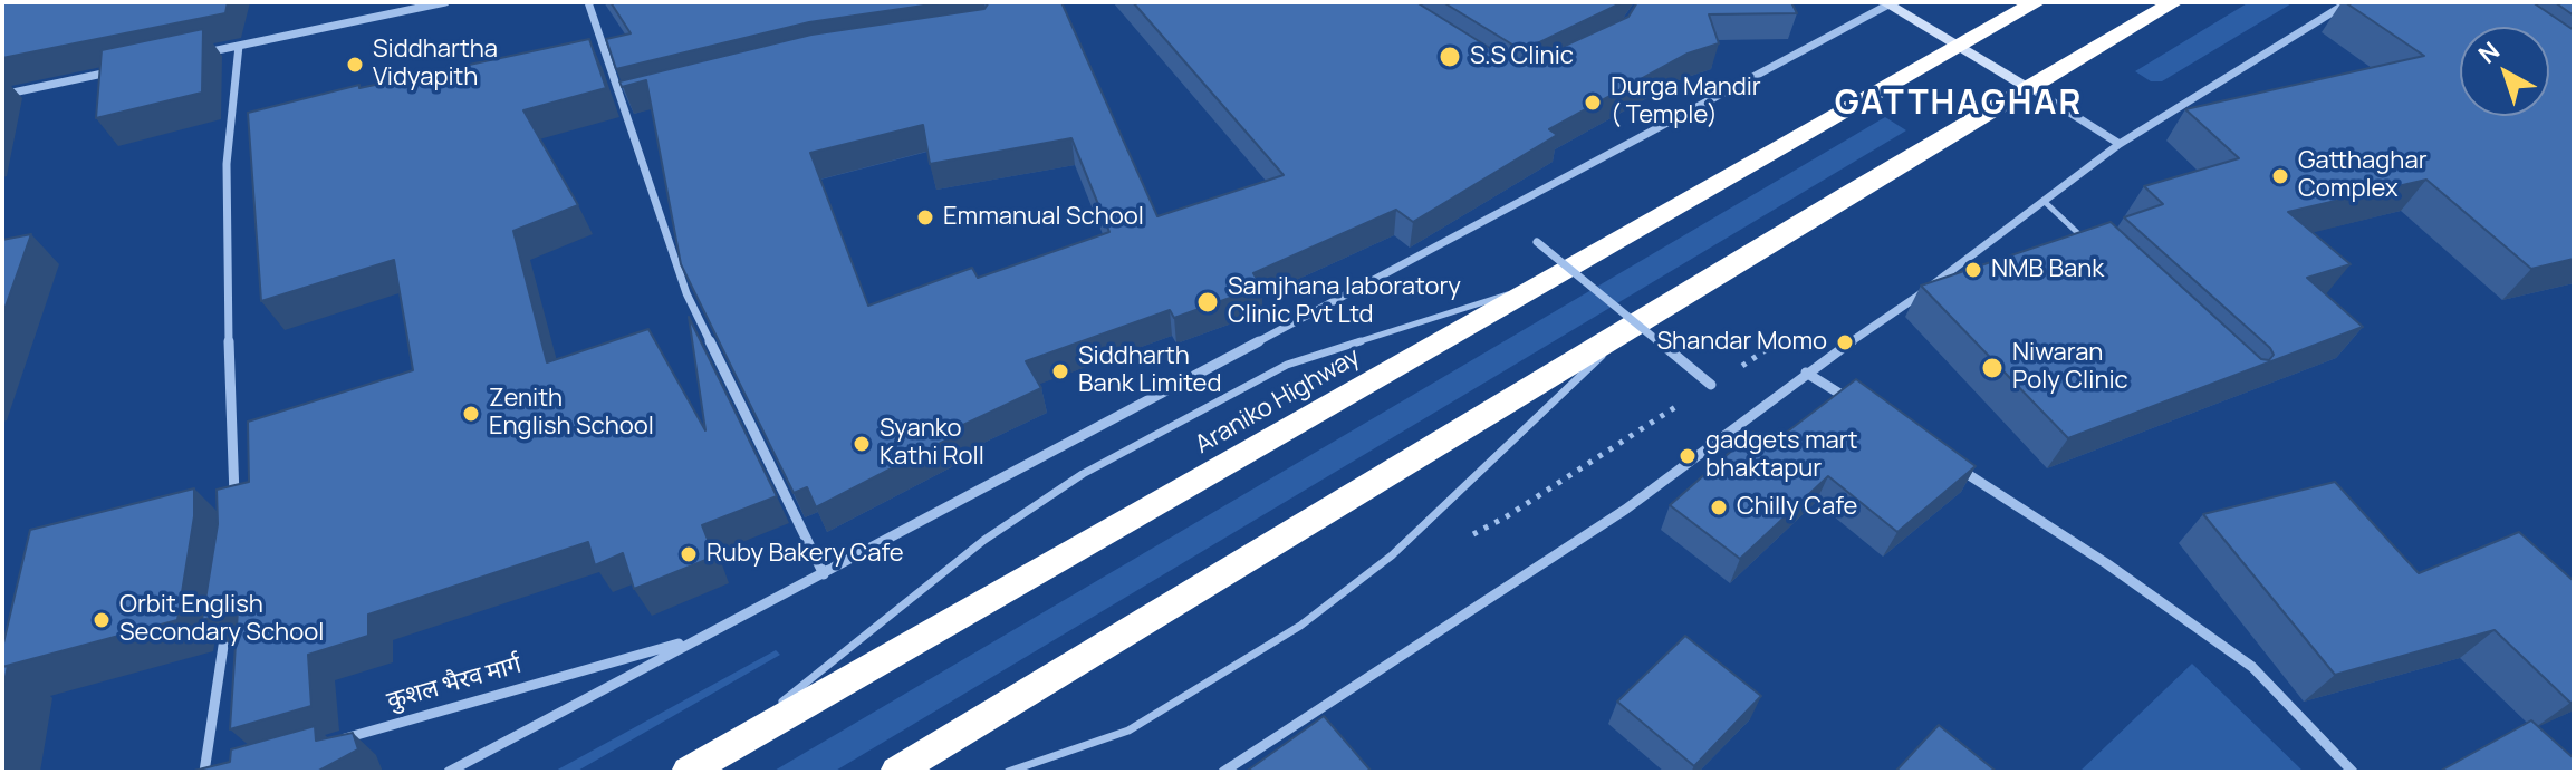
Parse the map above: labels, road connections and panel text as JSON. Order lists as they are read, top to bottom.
{
  "streets": {
    "highway": ["Araniko Highway"],
    "street": ["कुशल‌ भैरव मार्ग"]
  },
  "districts": ["GATTHAGHAR"],
  "places": [
    "S.S Clinic",
    "Siddhartha Vidyapith",
    "Durga Mandir ( Temple)",
    "Gatthaghar Complex",
    "Emmanual School",
    "NMB Bank",
    "Samjhana laboratory Clinic Pvt Ltd",
    "Shandar Momo",
    "Niwaran Poly Clinic",
    "Siddharth Bank Limited",
    "Zenith English School",
    "Syanko Kathi Roll",
    "gadgets mart bhaktapur",
    "Chilly Cafe",
    "Ruby Bakery Cafe",
    "Orbit English Secondary School"
  ],
  "north": "top left"
}
